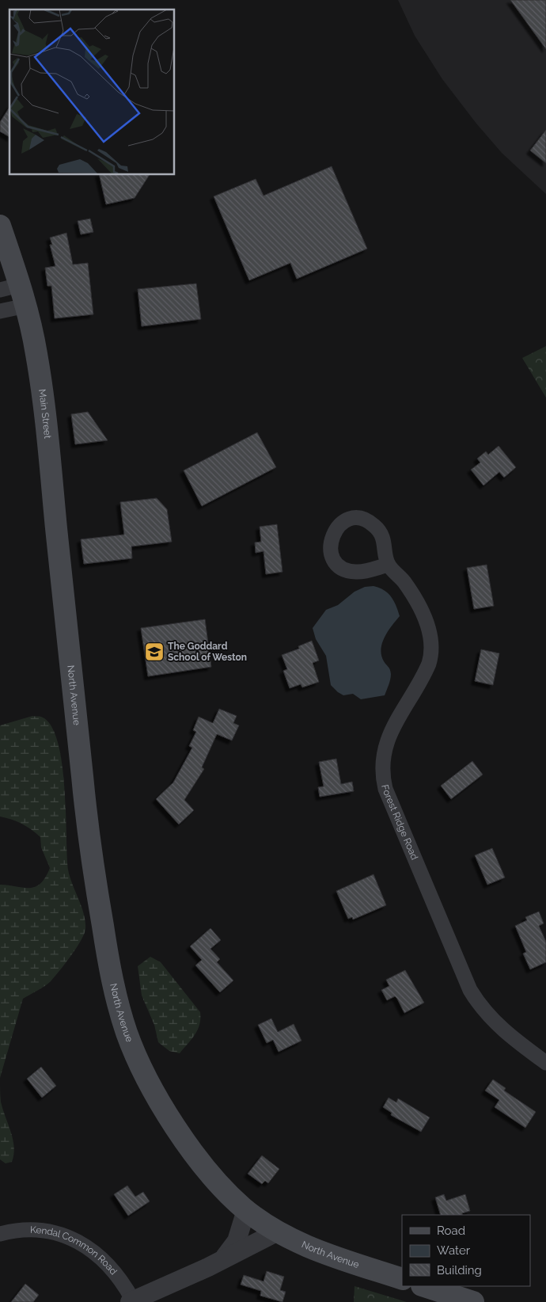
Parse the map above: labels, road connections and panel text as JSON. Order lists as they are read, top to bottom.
{
  "streets": {
    "main road": ["Main Street", "North Avenue"],
    "street": ["Forest Ridge Road", "Kendal Common Road"]
  },
  "crossings": [
    ["Main Street", "North Avenue"]
  ],
  "places": {
    "school or university": ["The Goddard School of Weston"]
  },
  "legend": ["Road", "Water", "Building"]
}
